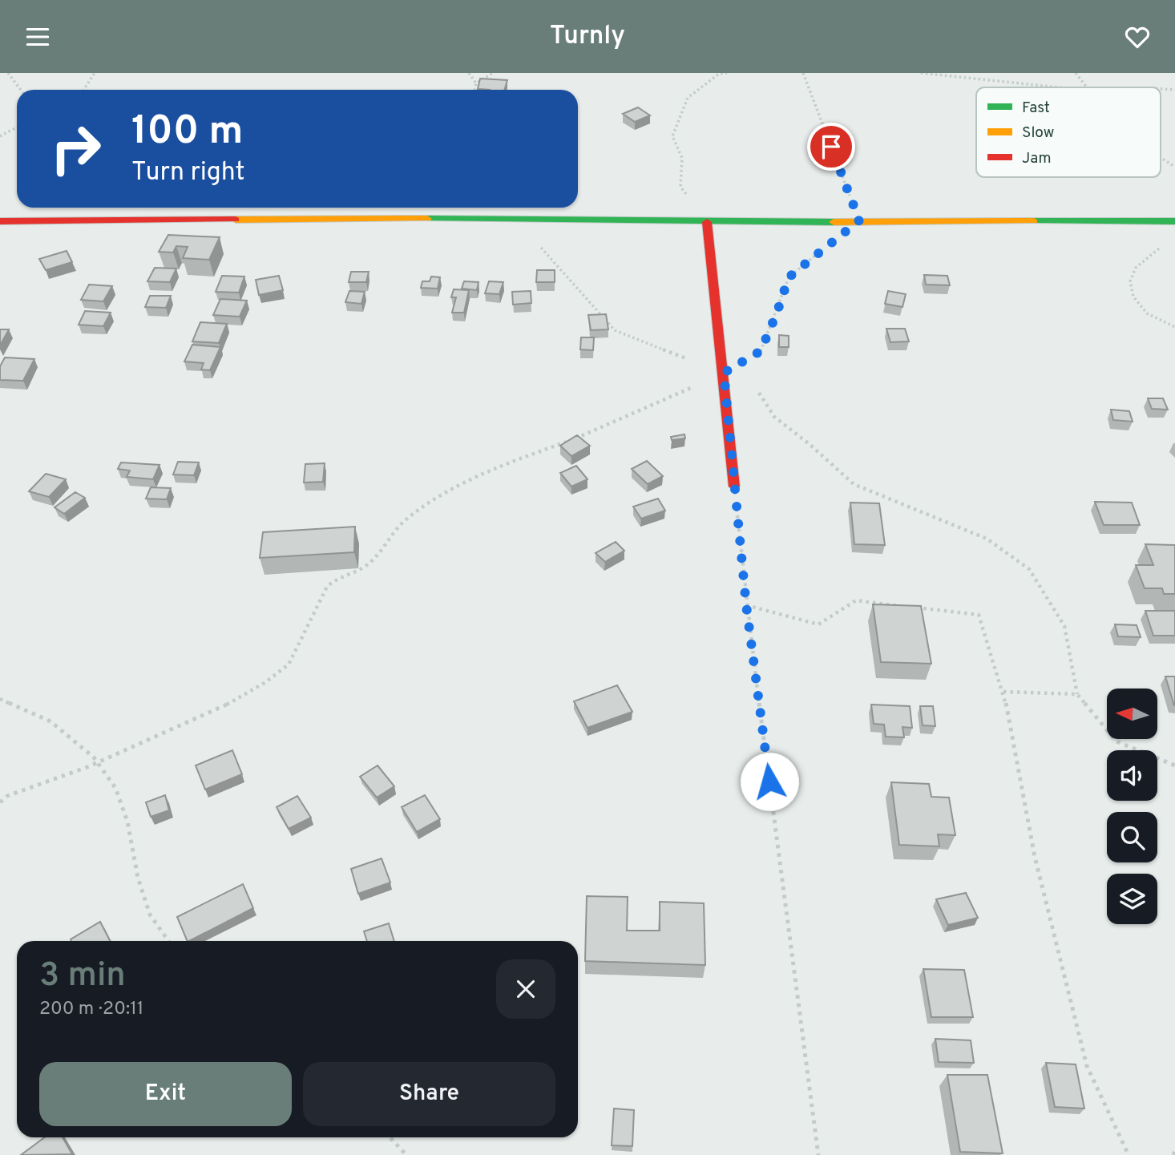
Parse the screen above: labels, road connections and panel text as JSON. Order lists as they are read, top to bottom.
{
  "legend": ["Fast", "Slow", "Jam"],
  "north": "left",
  "page": {
    "header": "Turnly",
    "turn": ["100 m", "Turn right"],
    "heading": ["3 min", "200 m · 20:11"],
    "buttons": ["Exit", "Share"]
  }
}
